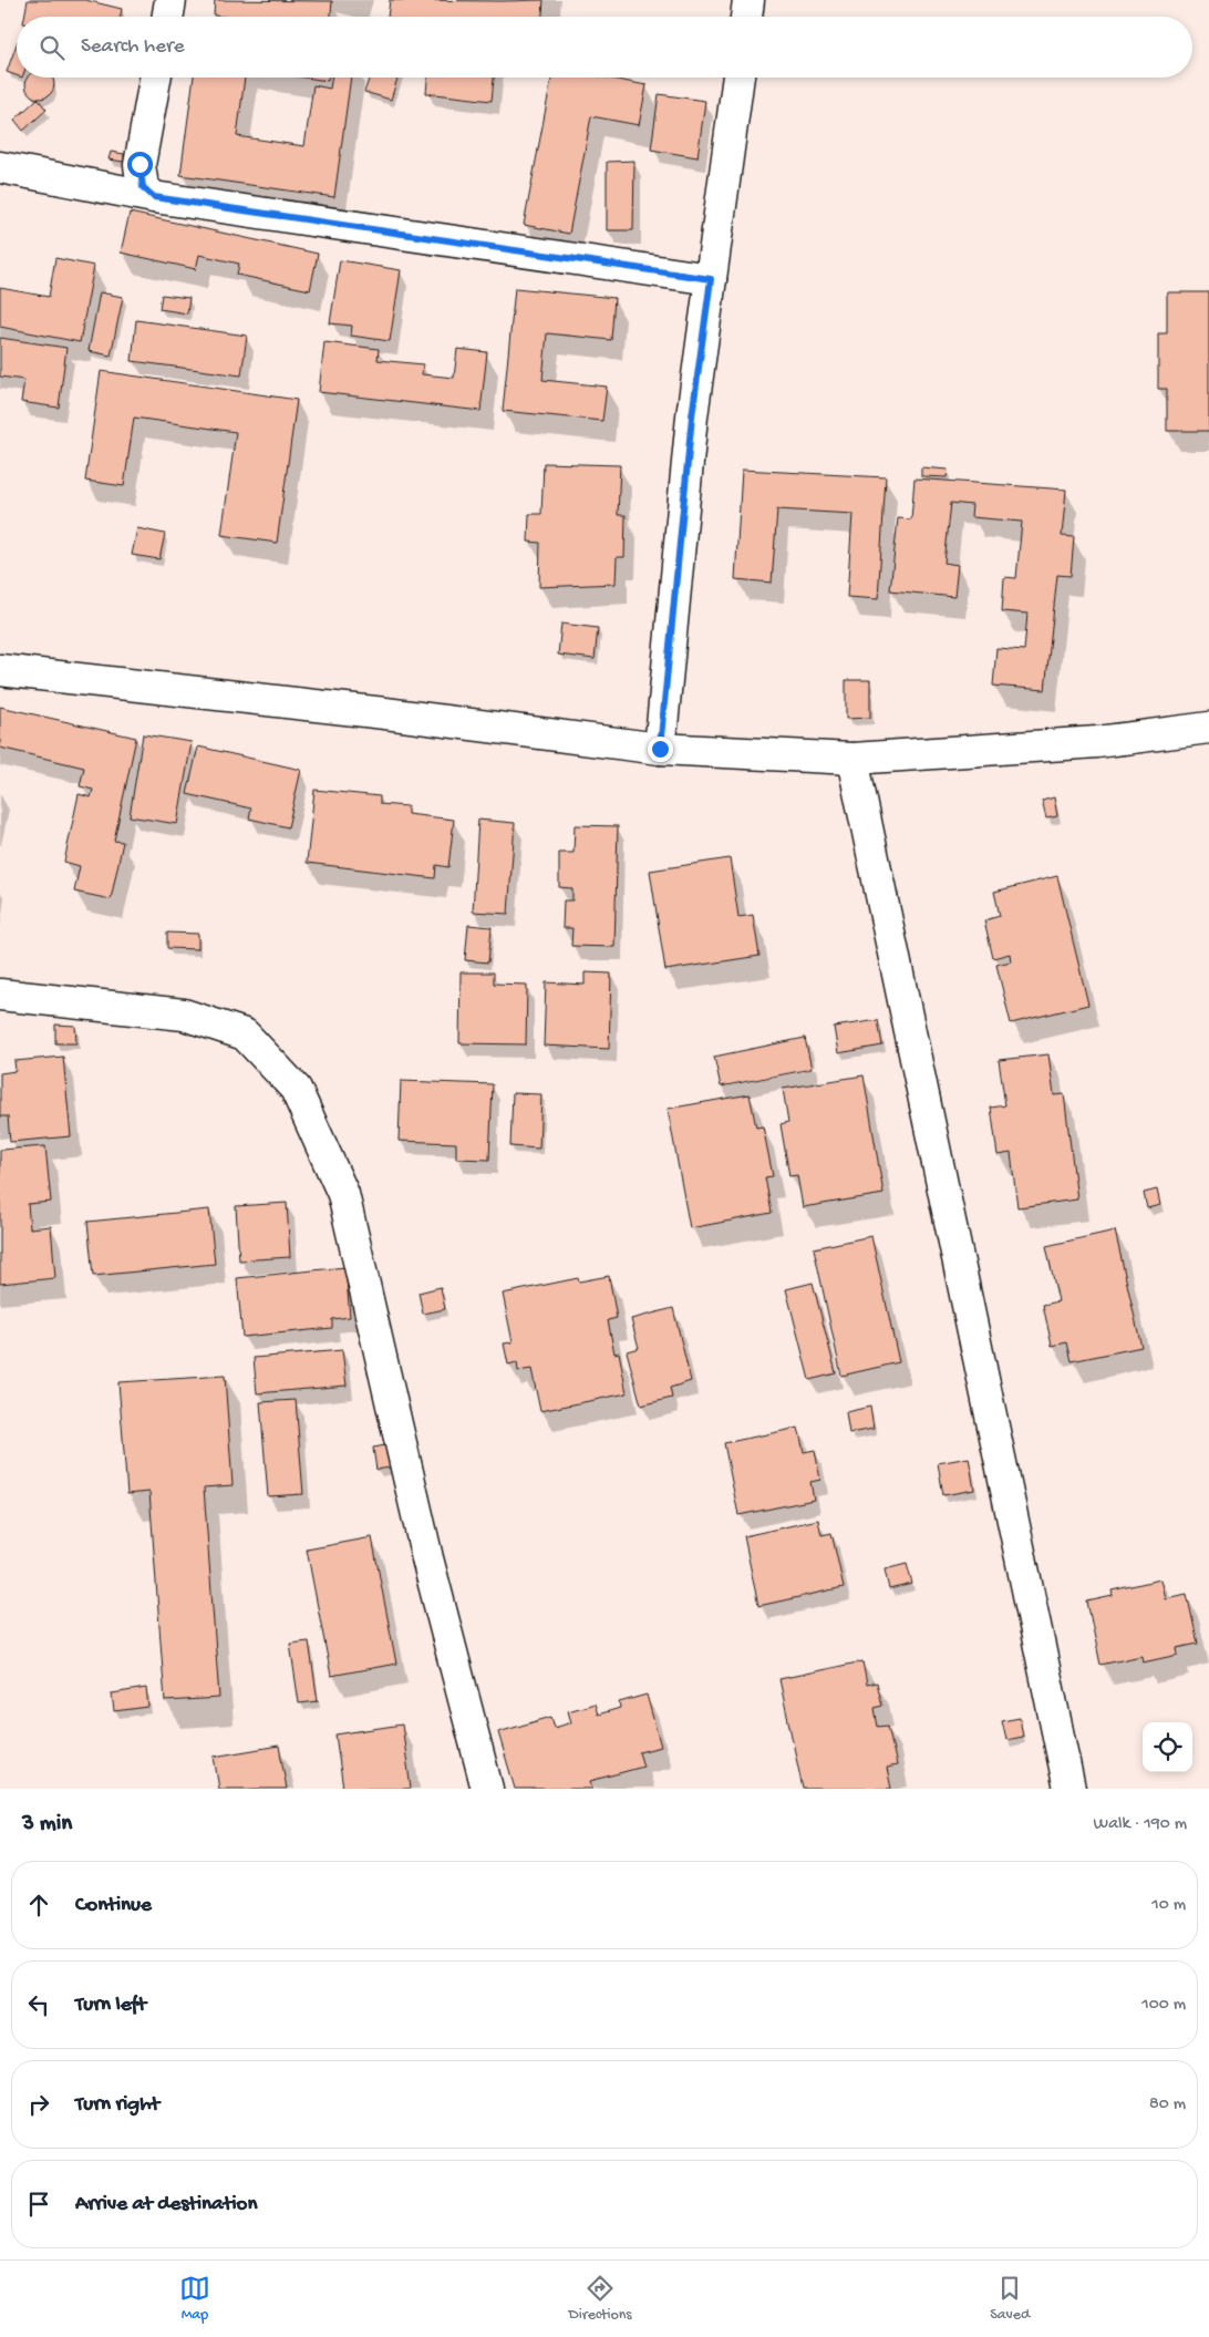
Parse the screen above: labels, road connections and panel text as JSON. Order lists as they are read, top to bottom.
{
  "page": {
    "search": "Search here",
    "heading": ["3 min", "Walk · 190 m"],
    "list": [
      ["Continue", "10 m"],
      ["Turn left", "100 m"],
      ["Turn right", "80 m"],
      "Arrive at destination"
    ],
    "nav": ["Map", "Directions", "Saved"]
  }
}
